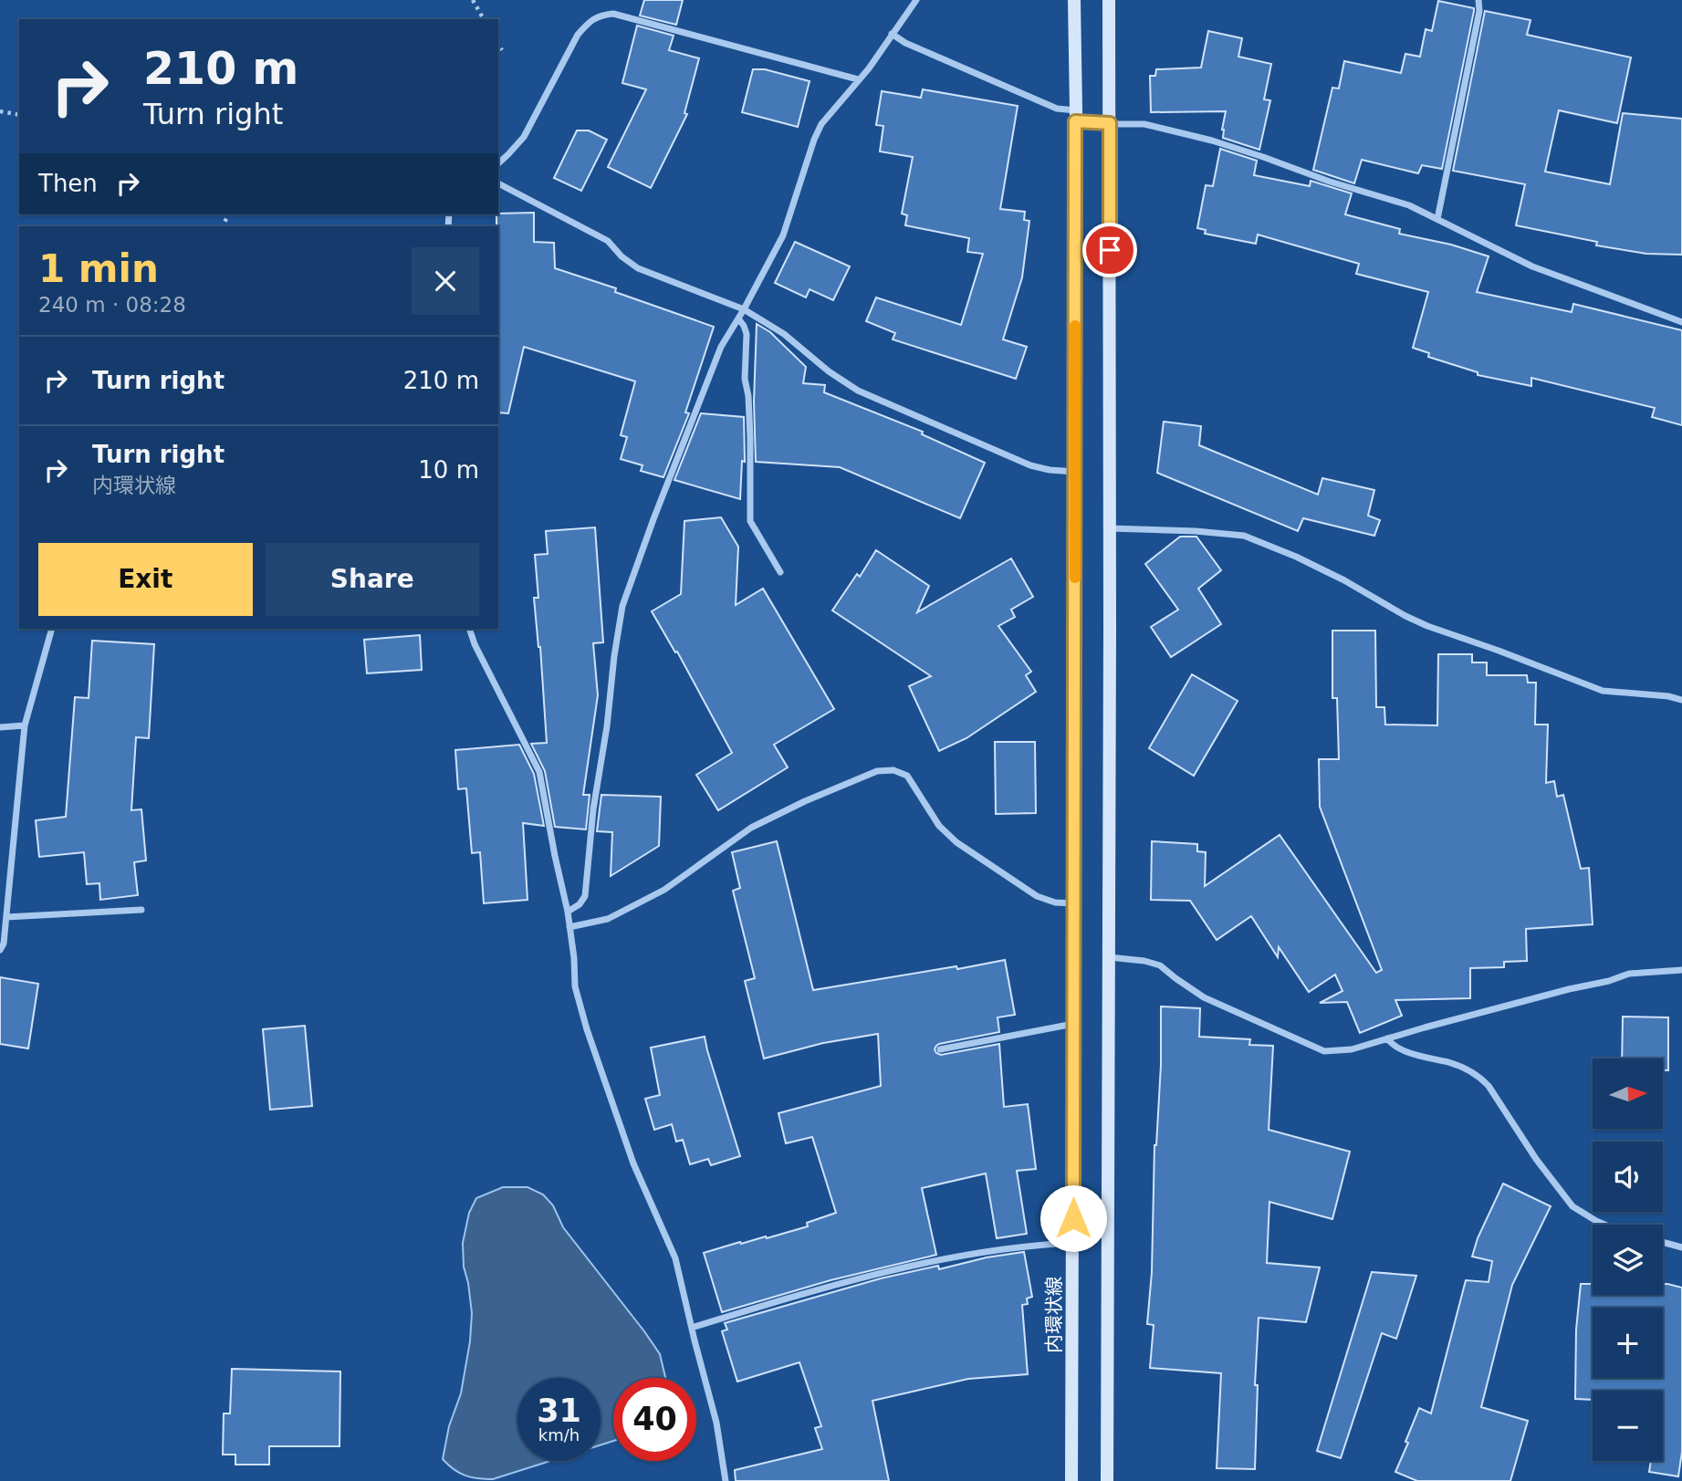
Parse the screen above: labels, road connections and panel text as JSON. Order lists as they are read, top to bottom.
{
  "streets": {
    "street": ["内環状線"]
  },
  "north": "right",
  "page": {
    "turn": ["210 m", "Turn right"],
    "then": "Then",
    "heading": ["1 min", "240 m · 08:28"],
    "list": [
      {
        "name": "Turn right",
        "value": "210 m"
      },
      {
        "name": "Turn right",
        "note": "内環状線",
        "value": "10 m"
      }
    ],
    "buttons": ["Exit", "Share"],
    "map_buttons": ["+", "−"],
    "speed": "31 km/h",
    "limit": "40"
  }
}
